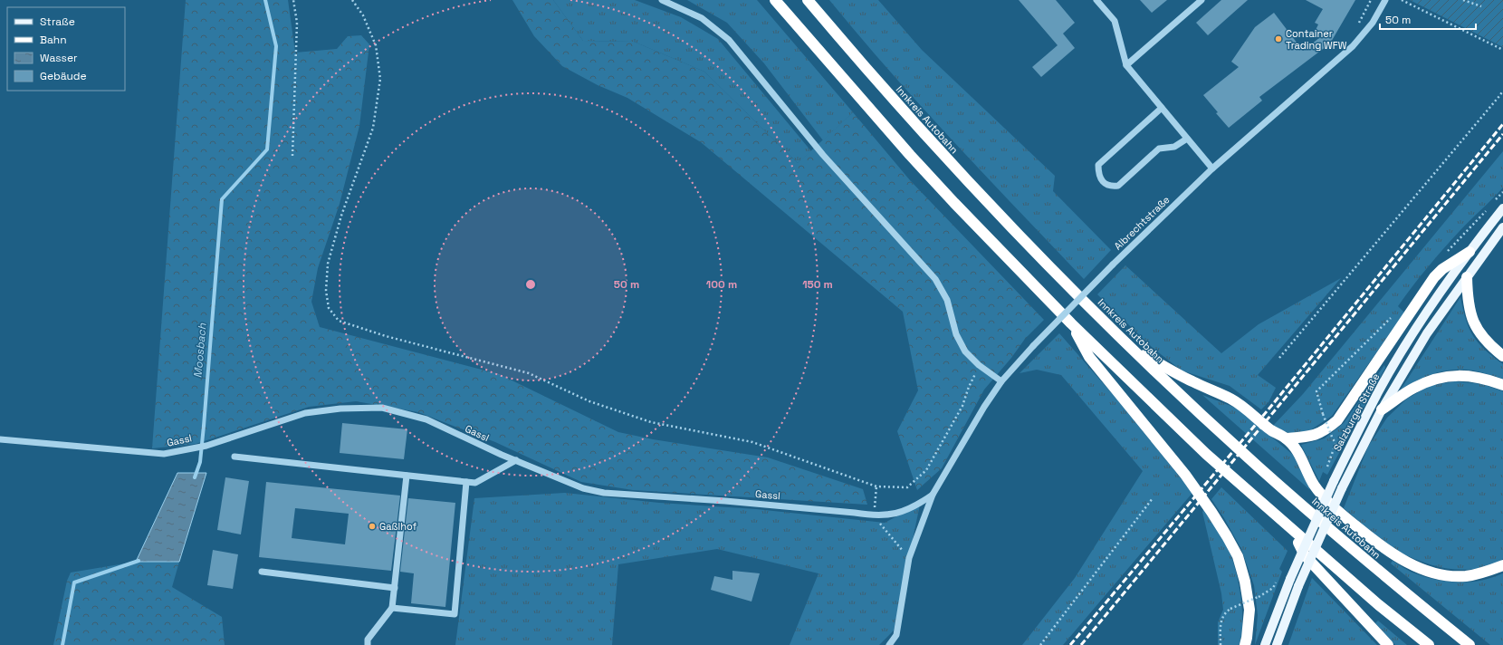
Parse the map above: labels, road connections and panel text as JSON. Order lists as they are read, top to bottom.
{
  "streets": {
    "highway": ["Innkreis Autobahn"],
    "main road": ["Salzburger Straße"],
    "street": ["Albrechtstraße", "Gassl"]
  },
  "crossings": [
    ["Albrechtstraße", "Gassl"]
  ],
  "water": ["Moosbach"],
  "places": ["Container Trading WFW", "Gaßlhof"],
  "legend": [
    "Straße",
    "Bahn",
    "Wasser",
    "Gebäude"
  ],
  "scale_bar": "50 m",
  "rings": ["50 m", "100 m", "150 m"]
}
